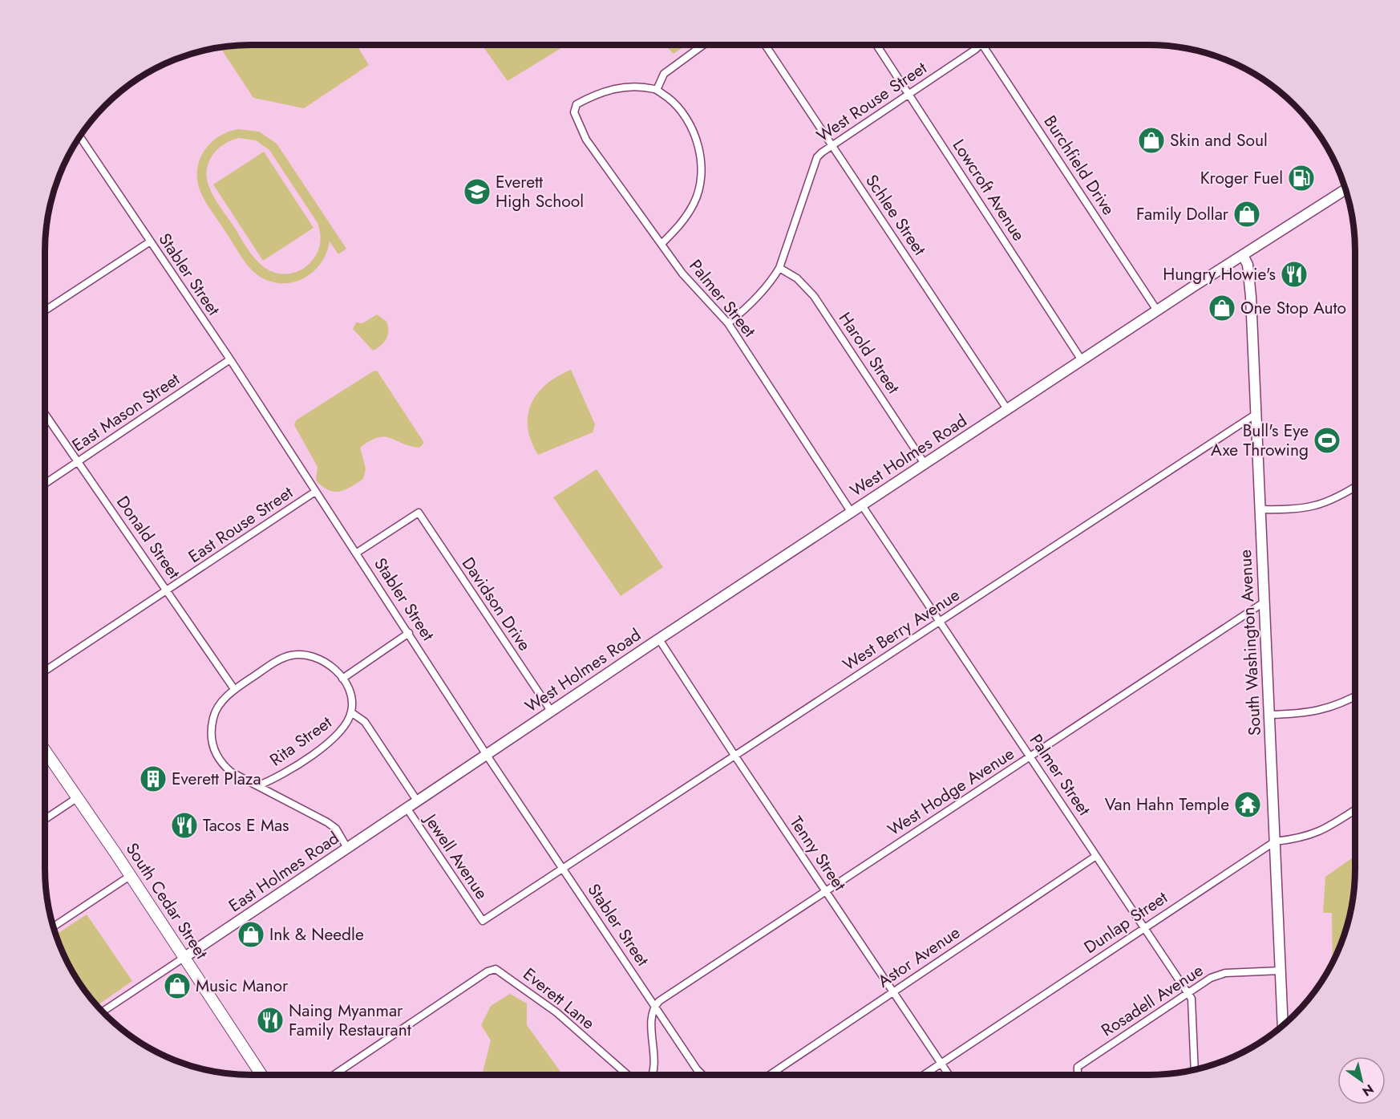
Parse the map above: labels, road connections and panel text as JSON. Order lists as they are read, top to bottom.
{
  "streets": {
    "main road": ["South Cedar Street"],
    "street": [
      "West Rouse Street",
      "Burchfield Drive",
      "Lowcroft Avenue",
      "Schlee Street",
      "Stabler Street",
      "Palmer Street",
      "Harold Street",
      "East Mason Street",
      "West Holmes Road",
      "East Rouse Street",
      "Donald Street",
      "Davidson Drive",
      "West Berry Avenue",
      "South Washington Avenue",
      "Rita Street",
      "West Hodge Avenue",
      "Tenny Street",
      "Jewell Avenue",
      "East Holmes Road",
      "Dunlap Street",
      "Astor Avenue",
      "Everett Lane",
      "Rosadell Avenue"
    ]
  },
  "crossings": [
    ["West Rouse Street", "Lowcroft Avenue"],
    ["West Rouse Street", "Schlee Street"],
    ["West Rouse Street", "Palmer Street"],
    ["West Rouse Street", "Harold Street"],
    ["Burchfield Drive", "West Holmes Road"],
    ["Lowcroft Avenue", "West Holmes Road"],
    ["Schlee Street", "West Holmes Road"],
    ["Stabler Street", "East Mason Street"],
    ["Stabler Street", "West Holmes Road"],
    ["Stabler Street", "East Rouse Street"],
    ["Stabler Street", "Davidson Drive"],
    ["Stabler Street", "West Berry Avenue"],
    ["Stabler Street", "West Hodge Avenue"],
    ["Stabler Street", "East Holmes Road"],
    ["Palmer Street", "West Holmes Road"],
    ["Palmer Street", "West Berry Avenue"],
    ["Palmer Street", "West Hodge Avenue"],
    ["Palmer Street", "Dunlap Street"],
    ["Palmer Street", "Astor Avenue"],
    ["Palmer Street", "Rosadell Avenue"],
    ["Harold Street", "West Holmes Road"],
    ["East Mason Street", "Donald Street"],
    ["West Holmes Road", "Davidson Drive"],
    ["West Holmes Road", "South Washington Avenue"],
    ["West Holmes Road", "Tenny Street"],
    ["West Holmes Road", "East Holmes Road"],
    ["East Rouse Street", "Donald Street"],
    ["Donald Street", "Rita Street"],
    ["Donald Street", "Jewell Avenue"],
    ["West Berry Avenue", "South Washington Avenue"],
    ["West Berry Avenue", "Tenny Street"],
    ["West Berry Avenue", "Jewell Avenue"],
    ["South Washington Avenue", "West Hodge Avenue"],
    ["South Washington Avenue", "Dunlap Street"],
    ["South Washington Avenue", "Rosadell Avenue"],
    ["Rita Street", "Jewell Avenue"],
    ["West Hodge Avenue", "Tenny Street"],
    ["Tenny Street", "Dunlap Street"],
    ["Tenny Street", "Astor Avenue"],
    ["Jewell Avenue", "East Holmes Road"],
    ["East Holmes Road", "South Cedar Street"]
  ],
  "places": {
    "shop": [
      "Skin and Soul",
      "Family Dollar",
      "One Stop Auto",
      "Ink & Needle",
      "Music Manor"
    ],
    "fuel station": ["Kroger Fuel"],
    "school or university": ["Everett High School"],
    "restaurant": ["Hungry Howie's", "Tacos E Mas", "Naing Myanmar Family Restaurant"],
    "sports": ["Bull's Eye Axe Throwing"],
    "building": ["Everett Plaza"],
    "temple": ["Van Hahn Temple"]
  },
  "north": "bottom right"
}
